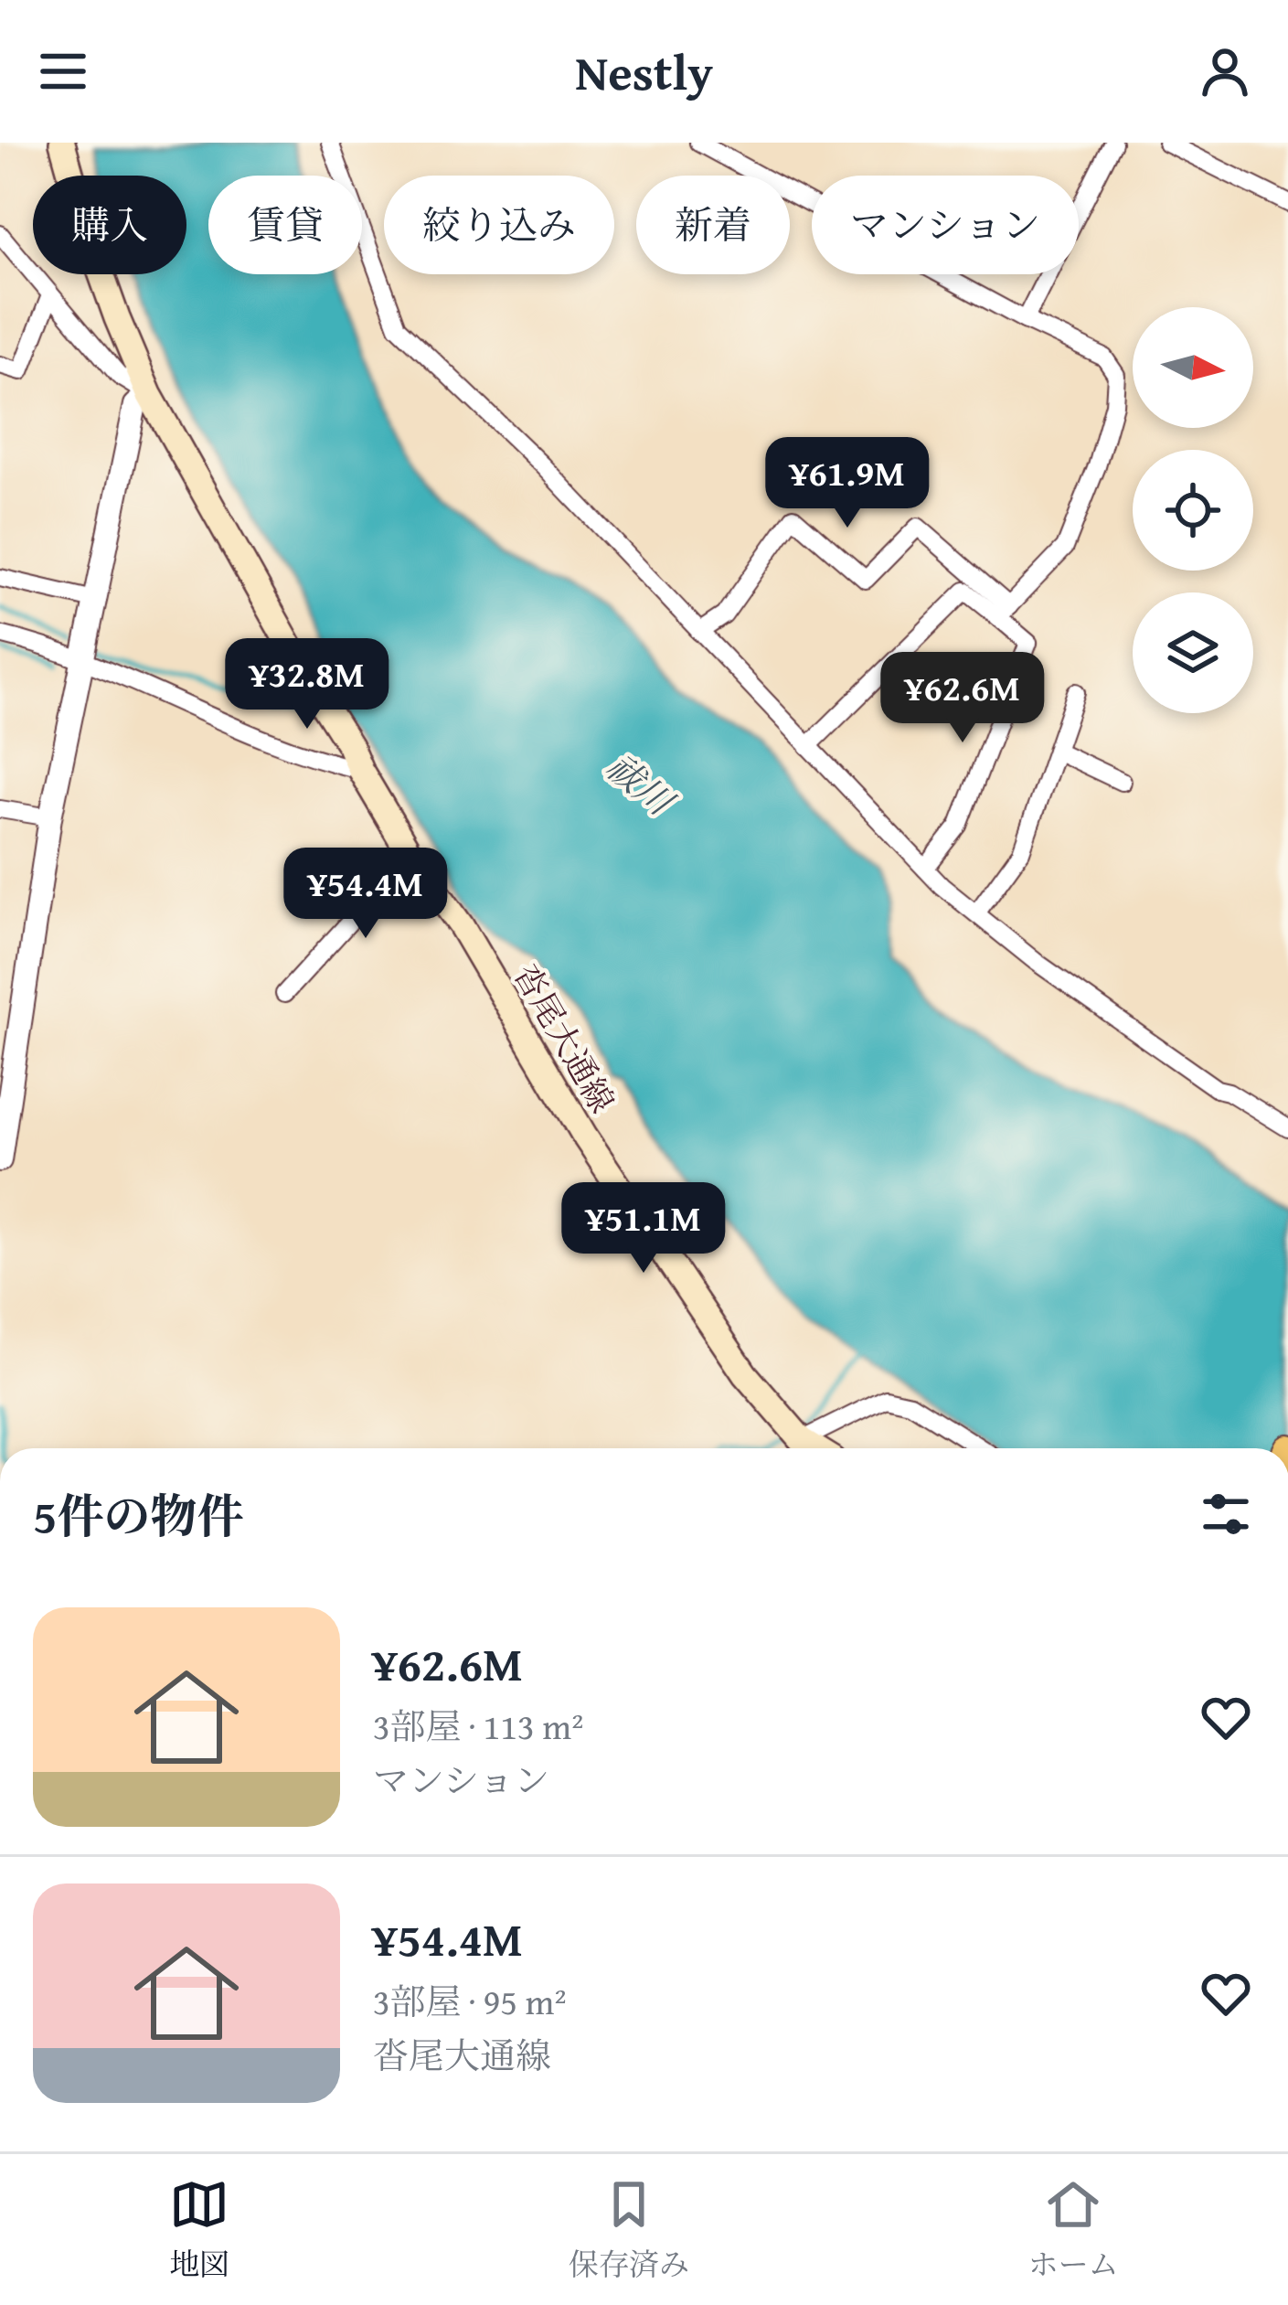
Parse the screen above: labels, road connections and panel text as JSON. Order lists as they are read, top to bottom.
{
  "streets": {
    "main road": ["沓尾大通線"]
  },
  "water": ["祓川"],
  "north": "right",
  "page": {
    "header": "Nestly",
    "chip": [
      "購入",
      "賃貸",
      "絞り込み",
      "新着",
      "マンション"
    ],
    "price": [
      "¥61.9M",
      "¥32.8M",
      "¥62.6M",
      "¥54.4M",
      "¥51.1M"
    ],
    "heading": "5件の物件",
    "list": [
      {
        "name": "¥62.6M",
        "note": "3部屋 · 113 m² · マンション"
      },
      {
        "name": "¥54.4M",
        "note": "3部屋 · 95 m² · 沓尾大通線"
      }
    ],
    "tabs": ["地図", "保存済み", "ホーム"]
  }
}
